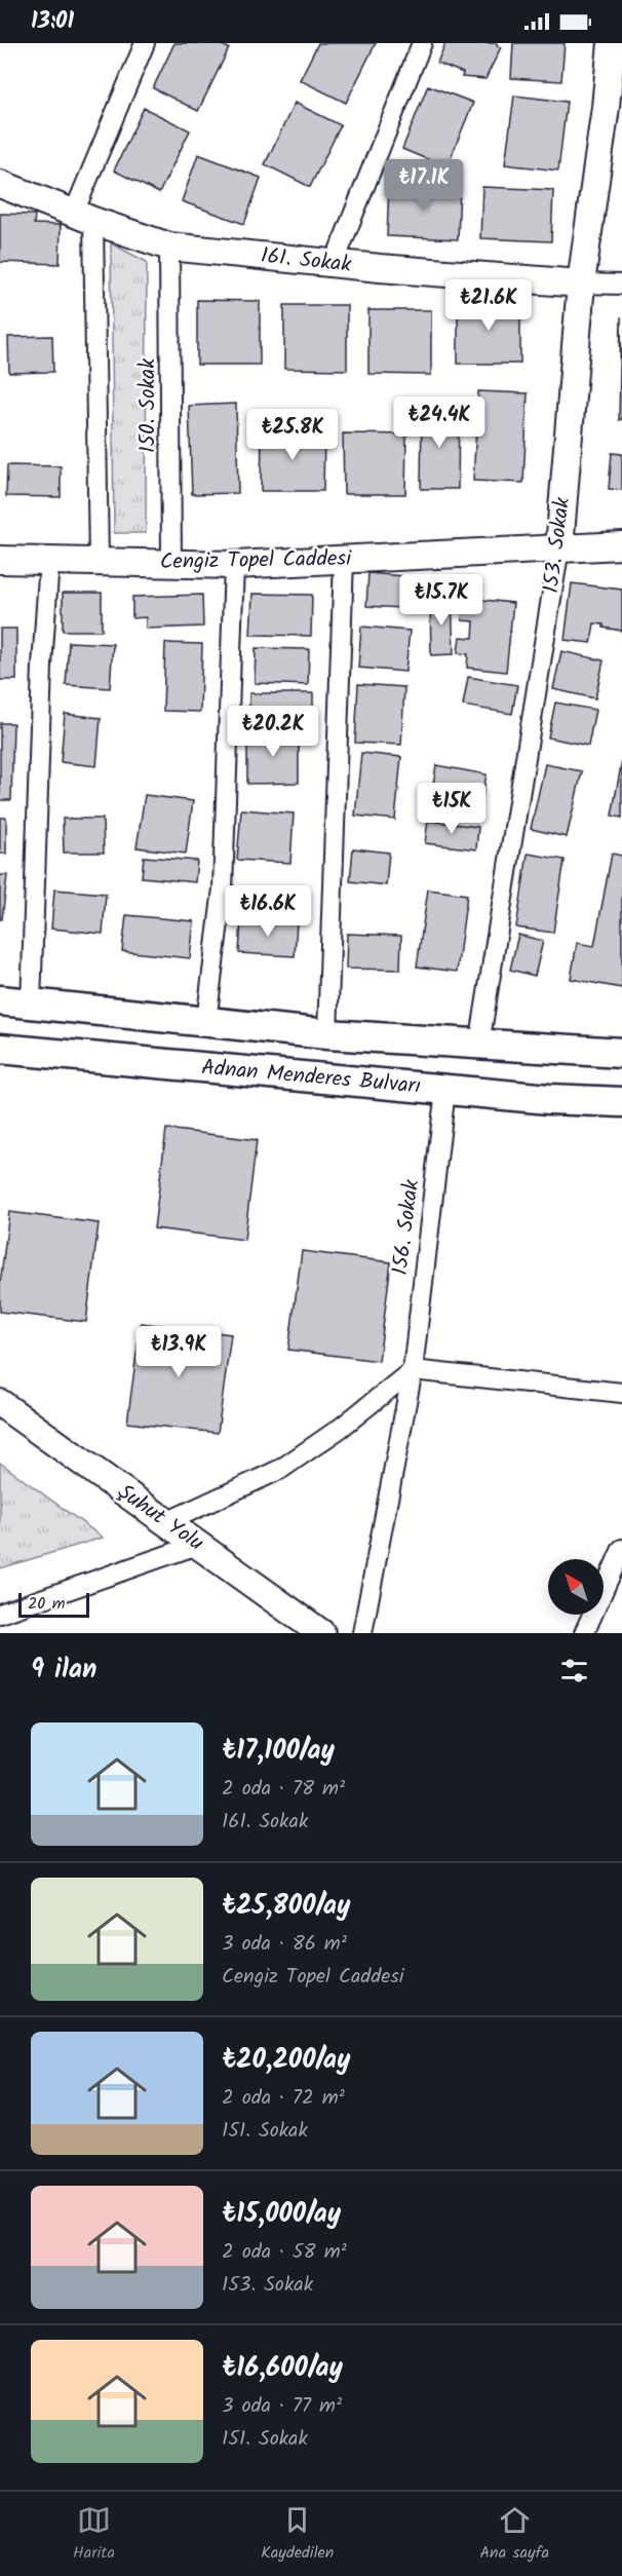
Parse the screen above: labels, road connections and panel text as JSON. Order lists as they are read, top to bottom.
{
  "streets": {
    "main road": ["Adnan Menderes Bulvarı"],
    "street": [
      "161. Sokak",
      "150. Sokak",
      "153. Sokak",
      "Cengiz Topel Caddesi",
      "156. Sokak",
      "Şuhut Yolu"
    ]
  },
  "crossings": [
    ["161. Sokak", "150. Sokak"],
    ["161. Sokak", "153. Sokak"],
    ["150. Sokak", "Cengiz Topel Caddesi"],
    ["153. Sokak", "Cengiz Topel Caddesi"],
    ["153. Sokak", "Adnan Menderes Bulvarı"],
    ["Adnan Menderes Bulvarı", "156. Sokak"]
  ],
  "scale_bar": "20 m",
  "north": "top left",
  "page": {
    "status": "13:01",
    "price": [
      "₺17.1K",
      "₺21.6K",
      "₺24.4K",
      "₺25.8K",
      "₺15.7K",
      "₺20.2K",
      "₺15K",
      "₺16.6K",
      "₺13.9K"
    ],
    "scale": "20 m",
    "heading": "9 ilan",
    "list": [
      {
        "name": "₺17,100/ay",
        "note": "2 oda · 78 m² · 161. Sokak"
      },
      {
        "name": "₺25,800/ay",
        "note": "3 oda · 86 m² · Cengiz Topel Caddesi"
      },
      {
        "name": "₺20,200/ay",
        "note": "2 oda · 72 m² · 151. Sokak"
      },
      {
        "name": "₺15,000/ay",
        "note": "2 oda · 58 m² · 153. Sokak"
      },
      {
        "name": "₺16,600/ay",
        "note": "3 oda · 77 m² · 151. Sokak"
      }
    ],
    "tabs": ["Harita", "Kaydedilen", "Ana sayfa"]
  }
}
